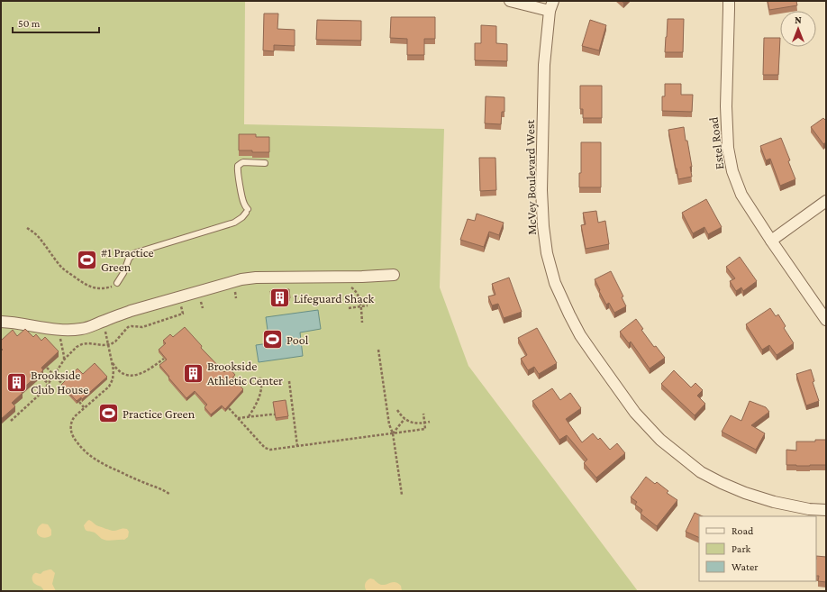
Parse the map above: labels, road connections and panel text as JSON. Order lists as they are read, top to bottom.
{
  "streets": {
    "street": ["Estel Road", "McVey Boulevard West"]
  },
  "places": {
    "sports": ["#1 Practice Green", "Pool", "Practice Green"],
    "building": ["Lifeguard Shack", "Brookside Athletic Center", "Brookside Club House"]
  },
  "legend": ["Road", "Park", "Water"],
  "scale_bar": "50 m",
  "north": "top"
}
